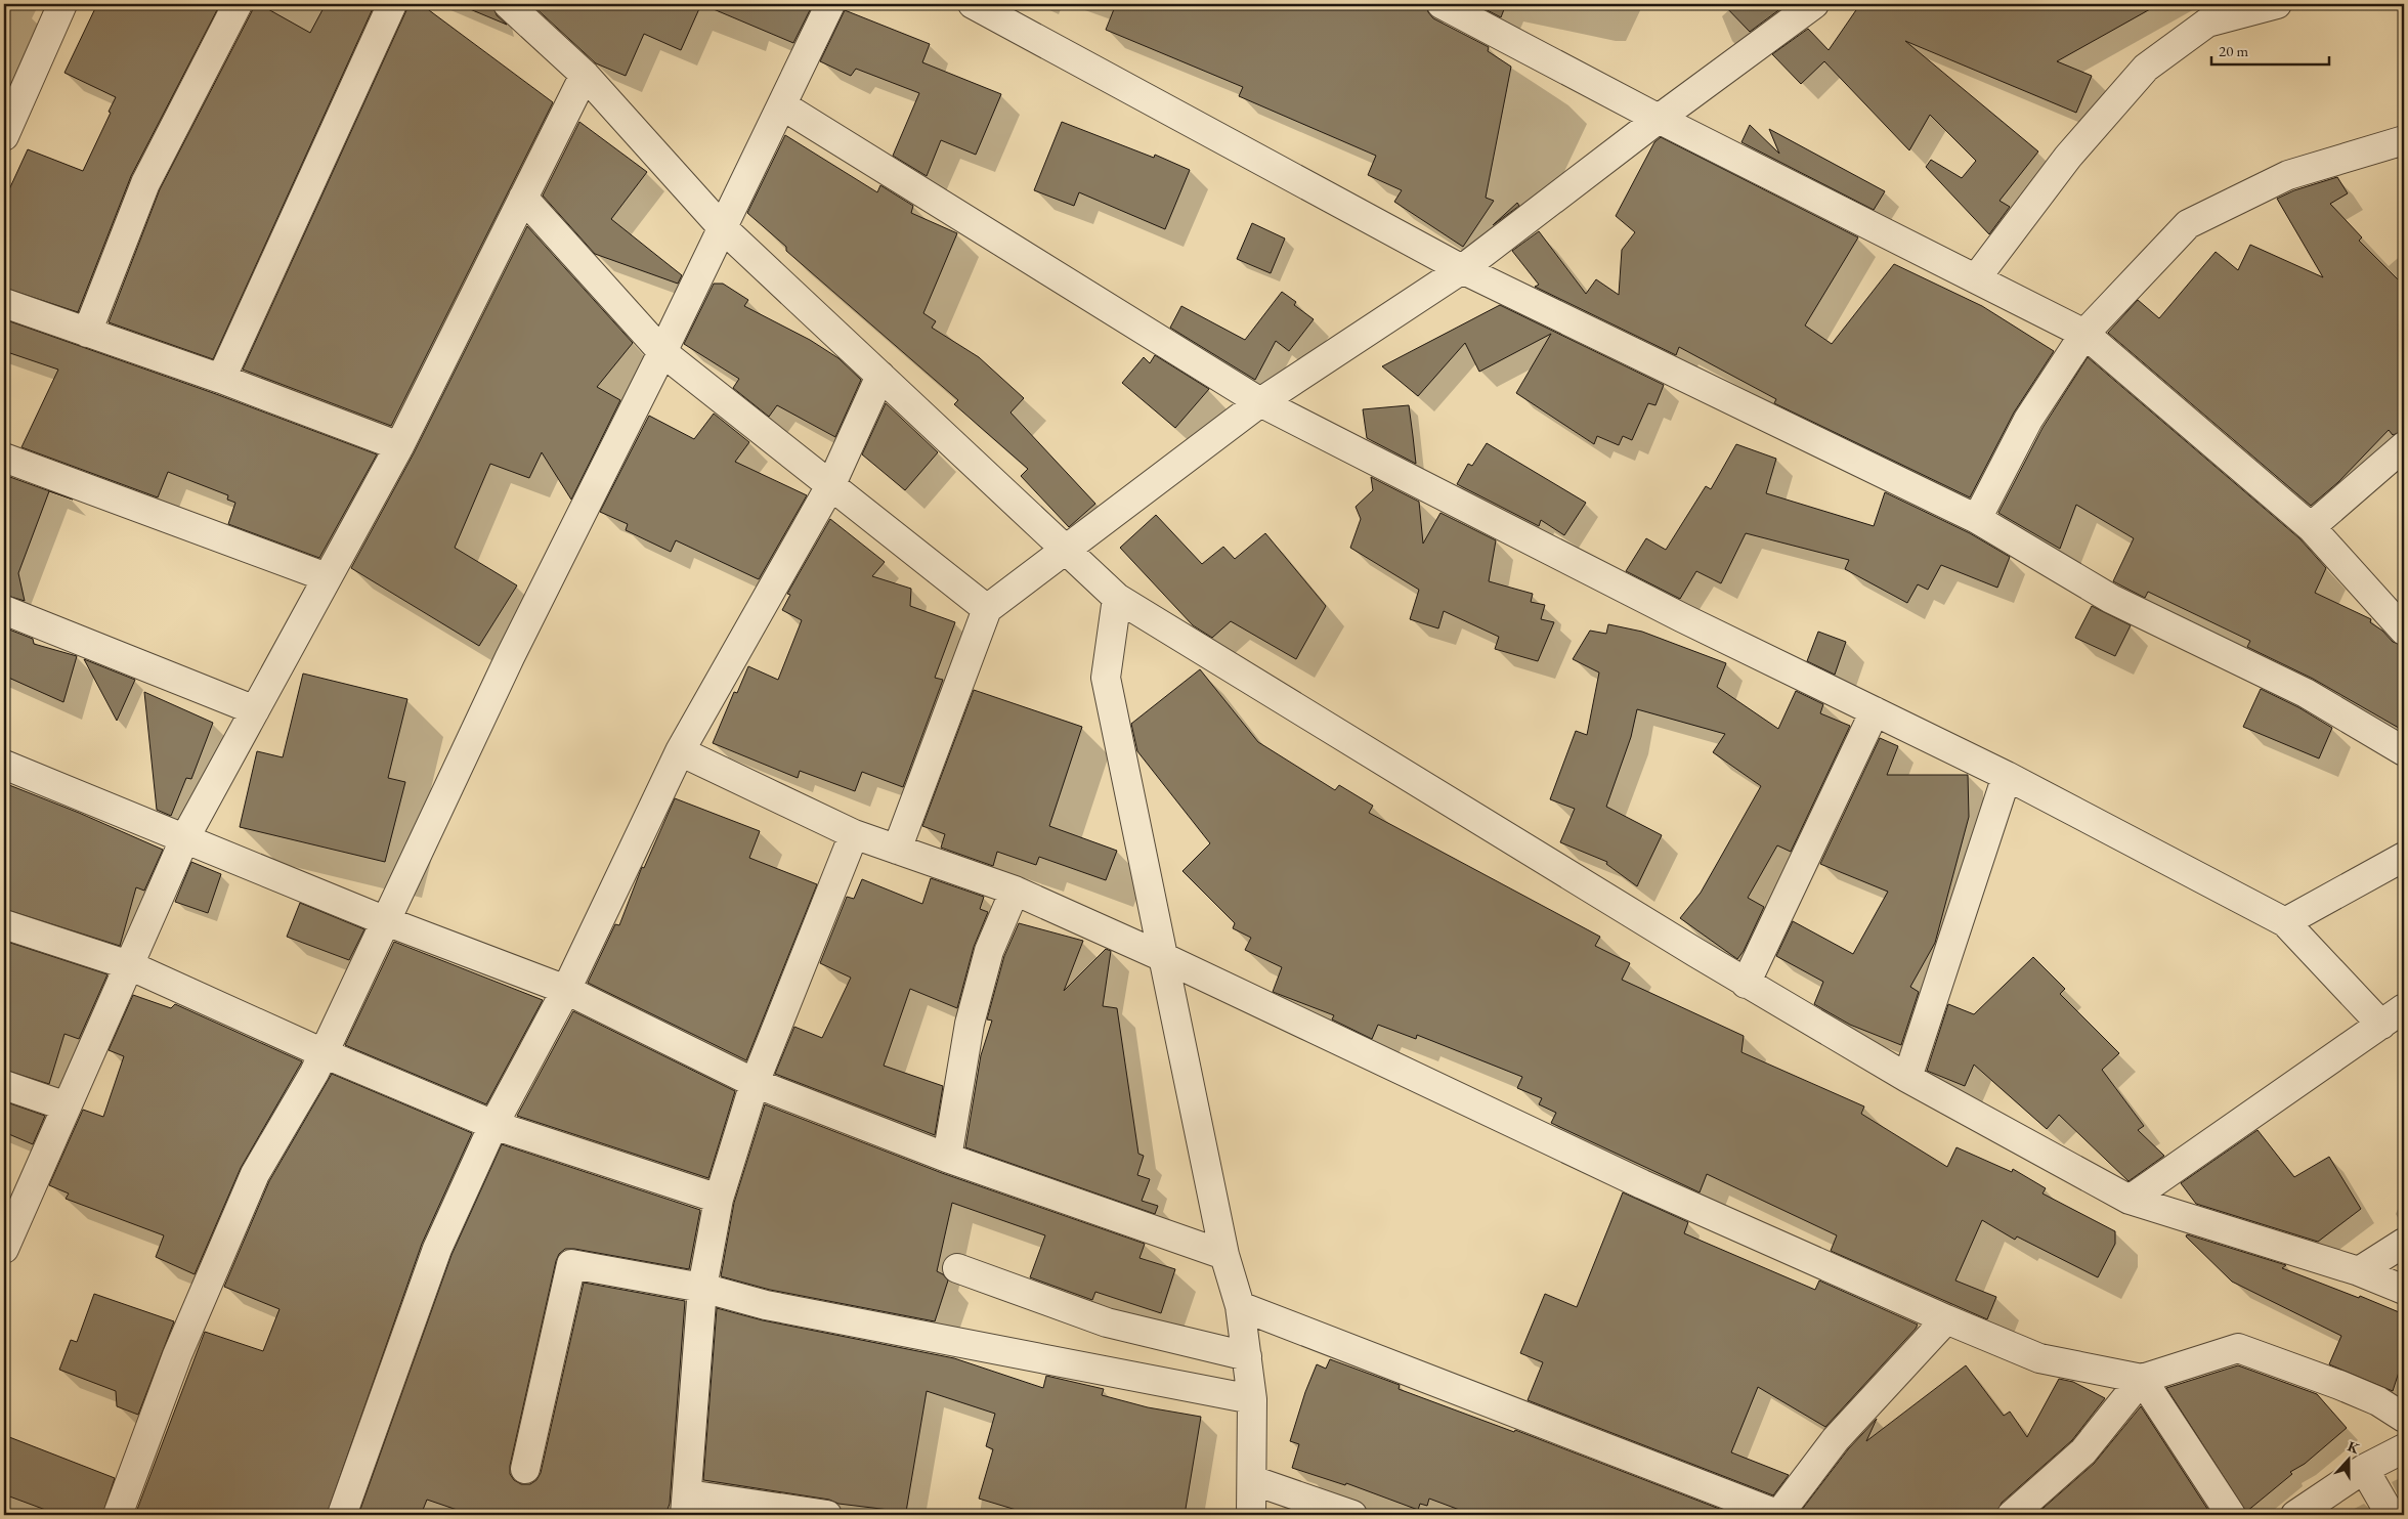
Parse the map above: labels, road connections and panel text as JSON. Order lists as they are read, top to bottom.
{
  "scale_bar": "20 m",
  "north": "top"
}
